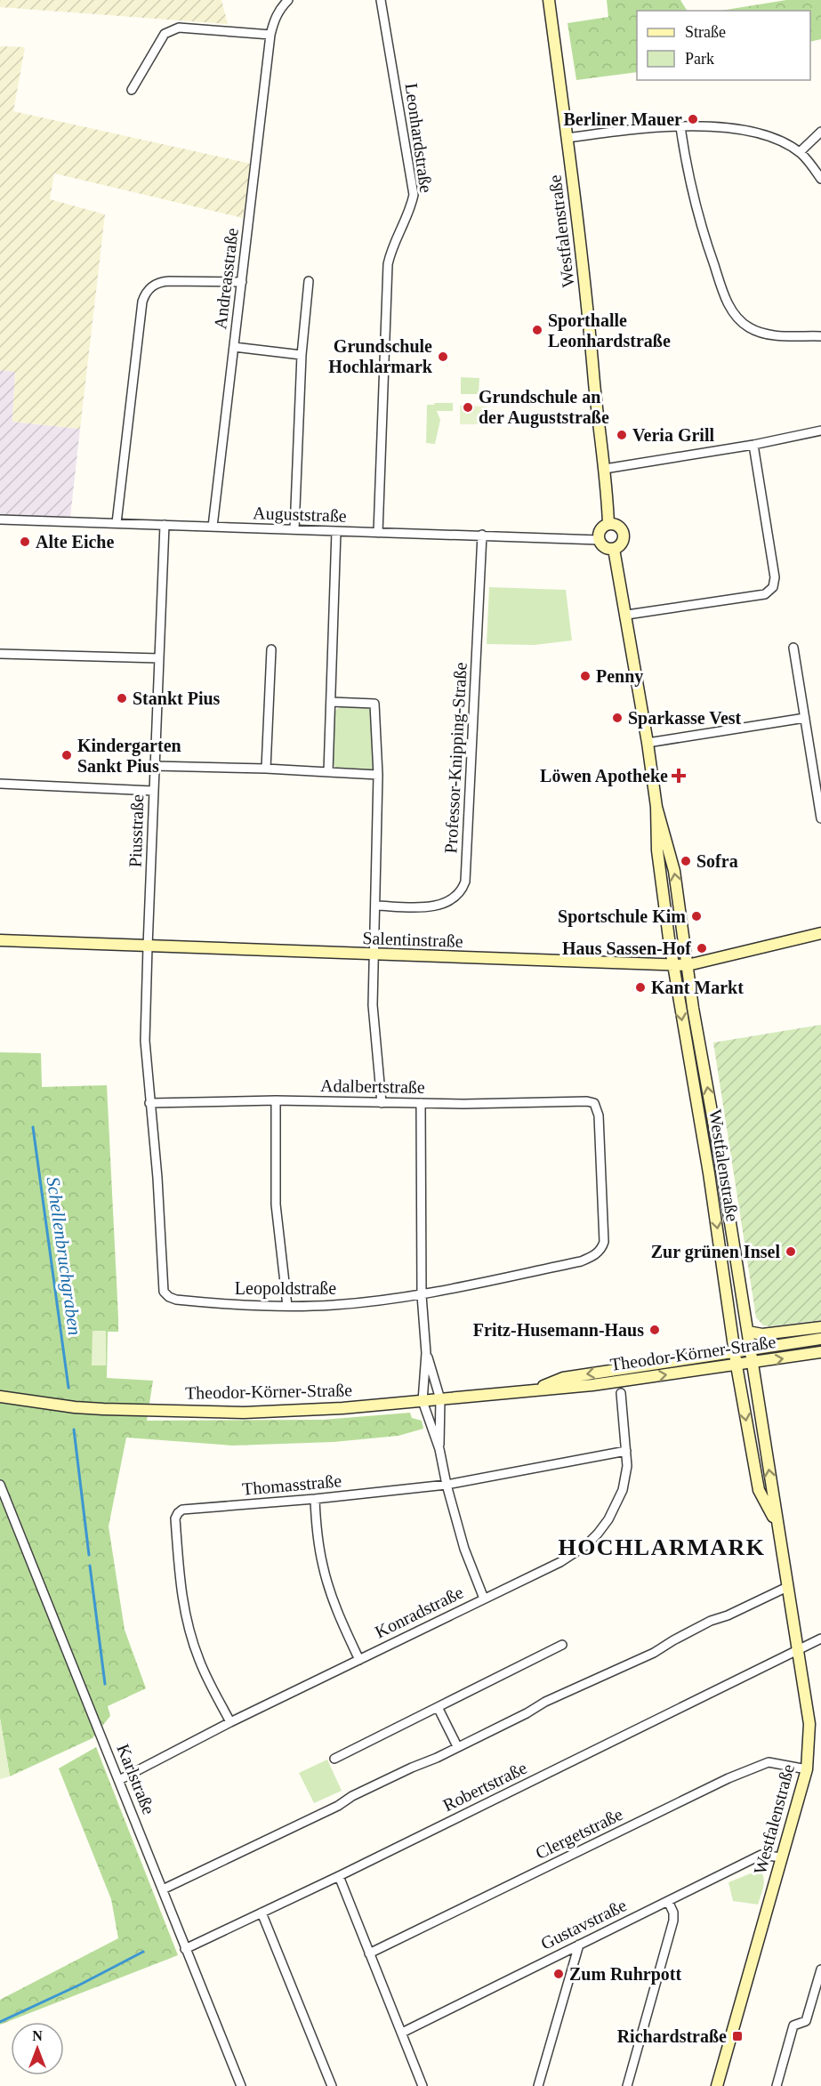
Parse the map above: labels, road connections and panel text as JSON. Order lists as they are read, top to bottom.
{
  "streets": {
    "main road": ["Westfalenstraße", "Salentinstraße", "Theodor-Körner-Straße"],
    "street": [
      "Leonhardstraße",
      "Andreasstraße",
      "Auguststraße",
      "Professor-Knipping-Straße",
      "Piusstraße",
      "Adalbertstraße",
      "Leopoldstraße",
      "Thomasstraße",
      "Konradstraße",
      "Karlstraße",
      "Robertstraße",
      "Clergetstraße",
      "Gustavstraße"
    ]
  },
  "crossings": [
    ["Leonhardstraße", "Auguststraße"],
    ["Westfalenstraße", "Auguststraße"],
    ["Westfalenstraße", "Salentinstraße"],
    ["Westfalenstraße", "Theodor-Körner-Straße"],
    ["Westfalenstraße", "Robertstraße"],
    ["Westfalenstraße", "Clergetstraße"],
    ["Westfalenstraße", "Gustavstraße"],
    ["Andreasstraße", "Auguststraße"],
    ["Auguststraße", "Professor-Knipping-Straße"],
    ["Auguststraße", "Piusstraße"],
    ["Piusstraße", "Salentinstraße"],
    ["Piusstraße", "Leopoldstraße"],
    ["Salentinstraße", "Leopoldstraße"],
    ["Adalbertstraße", "Leopoldstraße"],
    ["Thomasstraße", "Konradstraße"],
    ["Konradstraße", "Karlstraße"],
    ["Karlstraße", "Robertstraße"]
  ],
  "districts": ["HOCHLARMARK"],
  "water": ["Schellenbruchgraben"],
  "places": {
    "other": [
      "Berliner Mauer",
      "Sporthalle Leonhardstraße",
      "Grundschule Hochlarmark",
      "Grundschule an der Auguststraße",
      "Veria Grill",
      "Alte Eiche",
      "Penny",
      "Stankt Pius",
      "Sparkasse Vest",
      "Kindergarten Sankt Pius",
      "Sofra",
      "Sportschule Kim",
      "Haus Sassen-Hof",
      "Kant Markt",
      "Zur grünen Insel",
      "Fritz-Husemann-Haus",
      "Zum Ruhrpott"
    ],
    "health": ["Löwen Apotheke"],
    "transit": ["Richardstraße"]
  },
  "legend": ["Straße", "Park"],
  "north": "top"
}
